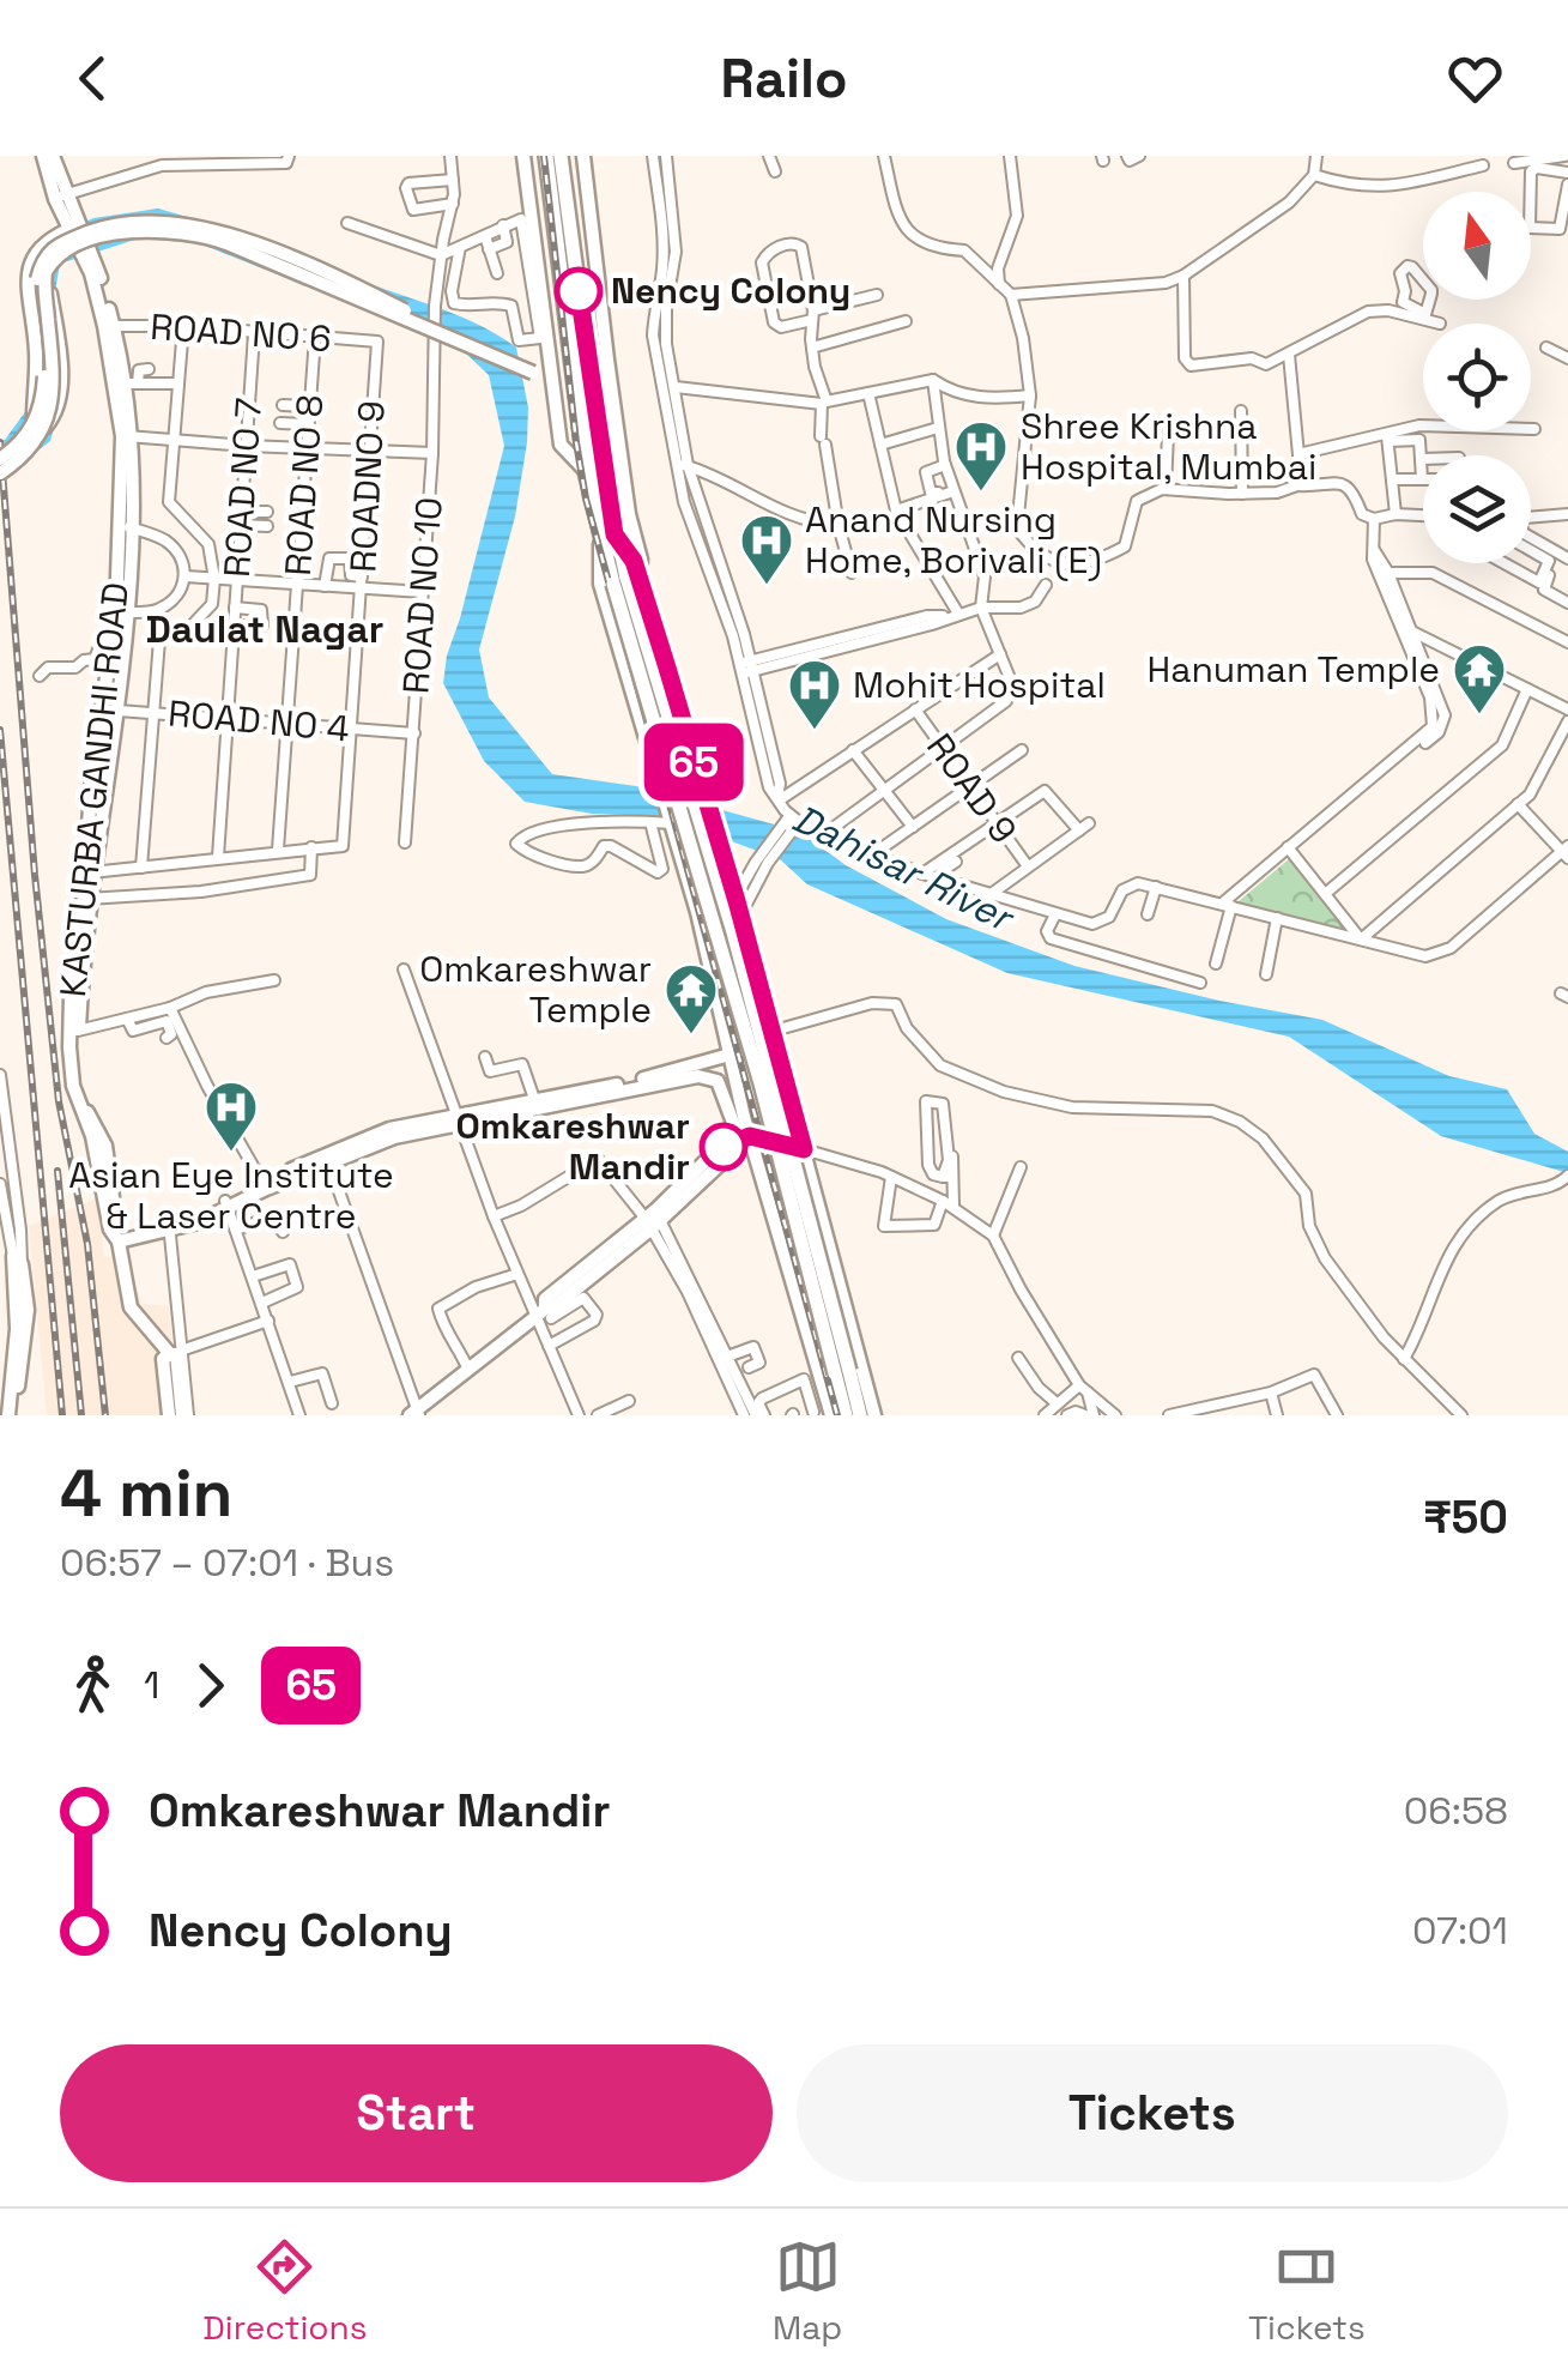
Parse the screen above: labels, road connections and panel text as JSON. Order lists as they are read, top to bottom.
{
  "streets": {
    "main road": ["KASTURBA GANDHI ROAD"],
    "street": [
      "ROAD NO 6",
      "ROAD NO 8",
      "ROADNO 9",
      "ROAD NO 7",
      "ROAD NO 10",
      "ROAD NO 4",
      "ROAD 9"
    ]
  },
  "crossings": [
    ["ROAD NO 6", "ROAD NO 8"],
    ["ROAD NO 6", "ROADNO 9"],
    ["ROAD NO 6", "ROAD NO 7"],
    ["ROAD NO 6", "KASTURBA GANDHI ROAD"],
    ["ROAD NO 8", "ROAD NO 4"],
    ["ROADNO 9", "ROAD NO 4"],
    ["ROAD NO 7", "ROAD NO 4"],
    ["ROAD NO 10", "ROAD NO 4"],
    ["ROAD NO 4", "KASTURBA GANDHI ROAD"]
  ],
  "districts": ["Daulat Nagar"],
  "water": ["Dahisar River"],
  "places": {
    "other": ["Nency Colony", "Omkareshwar Mandir"],
    "hospital": [
      "Shree Krishna Hospital, Mumbai",
      "Anand Nursing Home, Borivali (E)",
      "Mohit Hospital",
      "Asian Eye Institute & Laser Centre"
    ],
    "temple": ["Hanuman Temple", "Omkareshwar Temple"]
  },
  "lines": ["bus line 65"],
  "north": "top",
  "page": {
    "header": "Railo",
    "on_map": "65",
    "heading": ["4 min", "06:57 – 07:01 · Bus", "₹50"],
    "legs": ["1", "65"],
    "list": [
      {
        "name": "Omkareshwar Mandir",
        "value": "06:58"
      },
      {
        "name": "Nency Colony",
        "value": "07:01"
      }
    ],
    "buttons": ["Start", "Tickets"],
    "tabs": ["Directions", "Map", "Tickets"]
  }
}
